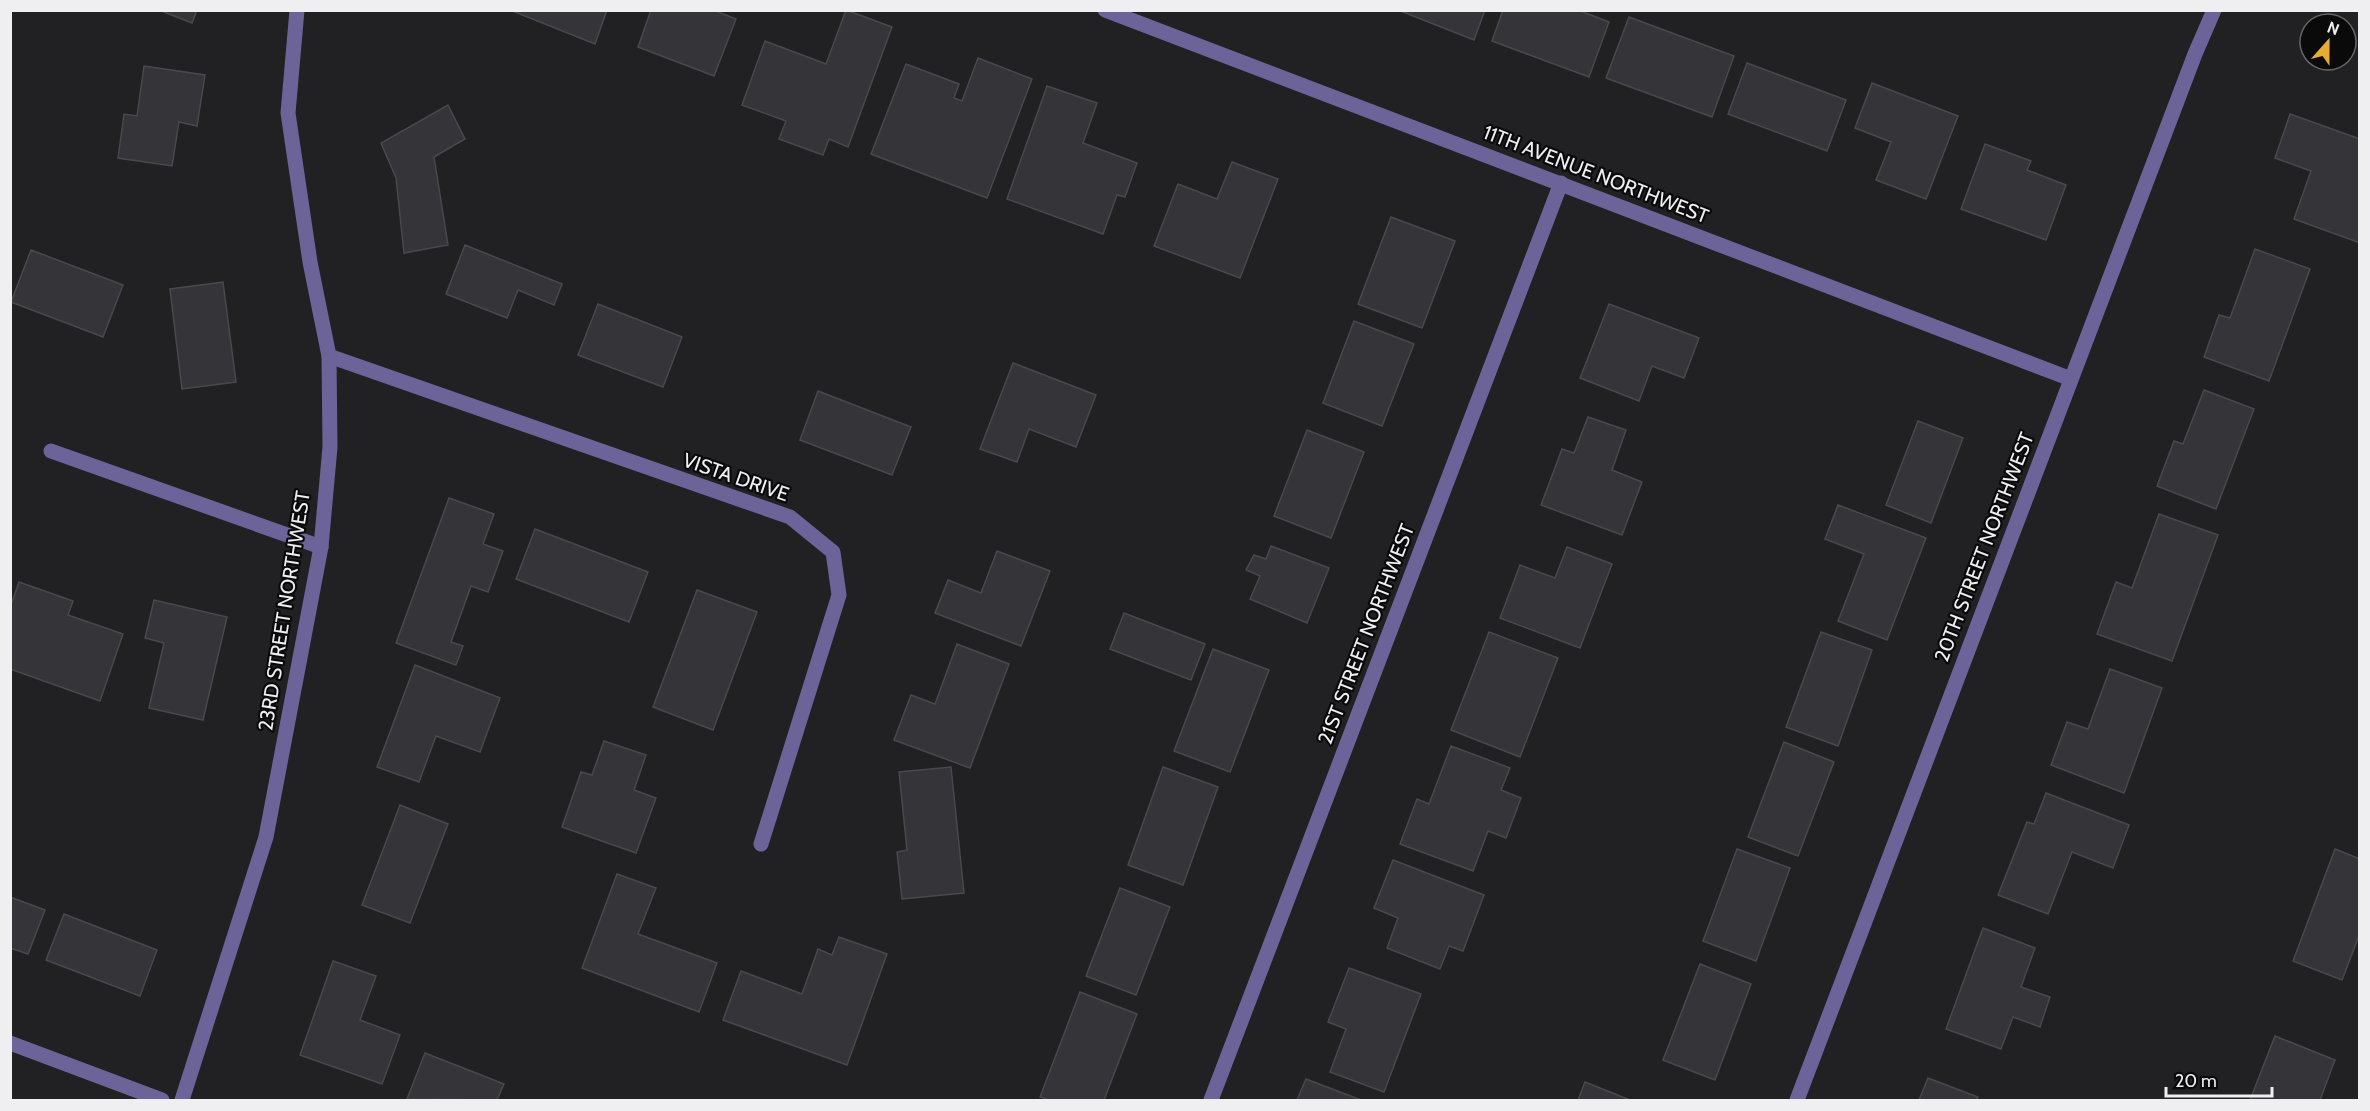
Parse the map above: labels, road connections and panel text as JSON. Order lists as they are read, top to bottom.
{
  "streets": {
    "street": [
      "11TH AVENUE NORTHWEST",
      "VISTA DRIVE",
      "20TH STREET NORTHWEST",
      "23RD STREET NORTHWEST",
      "21ST STREET NORTHWEST"
    ]
  },
  "crossings": [
    ["11TH AVENUE NORTHWEST", "20TH STREET NORTHWEST"],
    ["11TH AVENUE NORTHWEST", "21ST STREET NORTHWEST"],
    ["VISTA DRIVE", "23RD STREET NORTHWEST"]
  ],
  "scale_bar": "20 m",
  "north": "top"
}
